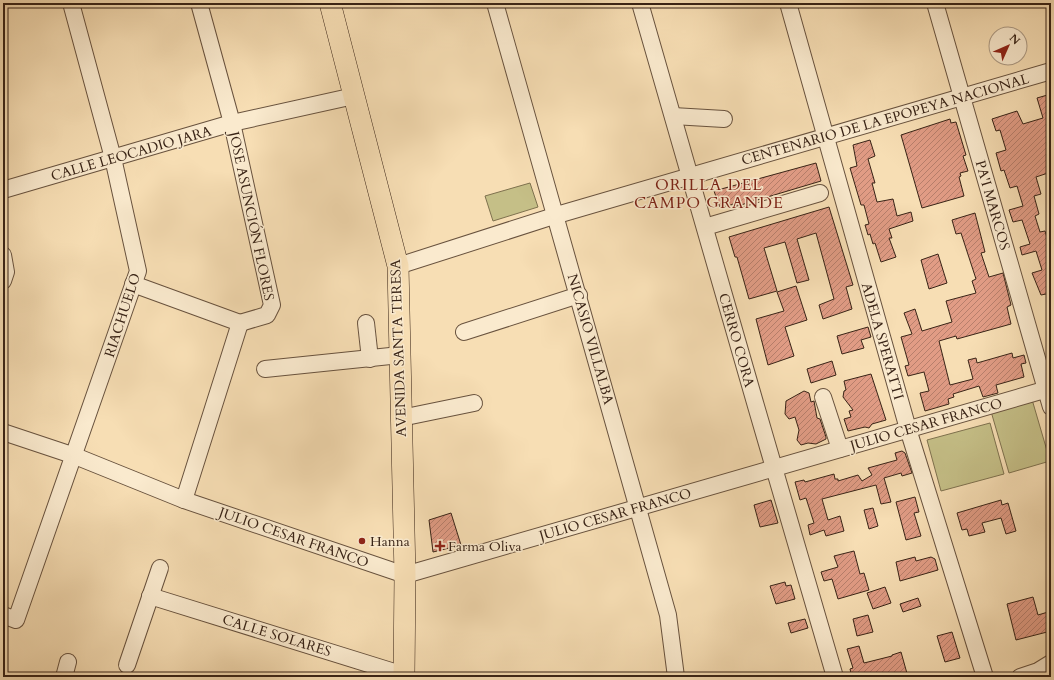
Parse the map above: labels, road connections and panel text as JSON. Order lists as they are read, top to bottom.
{
  "streets": {
    "main road": ["AVENIDA SANTA TERESA"],
    "street": [
      "CENTENARIO DE LA EPOPEYA NACIONAL",
      "CALLE LEOCADIO JARA",
      "PA'I MARCOS",
      "JOSE ASUNCIÓN FLORES",
      "RIACHUELO",
      "NICASIO VILLALBA",
      "CERRO CORA",
      "ADELA SPERATTI",
      "JULIO CESAR FRANCO",
      "CALLE SOLARES"
    ]
  },
  "crossings": [
    ["CENTENARIO DE LA EPOPEYA NACIONAL", "PA'I MARCOS"],
    ["CENTENARIO DE LA EPOPEYA NACIONAL", "NICASIO VILLALBA"],
    ["CENTENARIO DE LA EPOPEYA NACIONAL", "CERRO CORA"],
    ["CENTENARIO DE LA EPOPEYA NACIONAL", "ADELA SPERATTI"],
    ["CENTENARIO DE LA EPOPEYA NACIONAL", "AVENIDA SANTA TERESA"],
    ["CALLE LEOCADIO JARA", "JOSE ASUNCIÓN FLORES"],
    ["CALLE LEOCADIO JARA", "RIACHUELO"],
    ["CALLE LEOCADIO JARA", "AVENIDA SANTA TERESA"],
    ["PA'I MARCOS", "JULIO CESAR FRANCO"],
    ["RIACHUELO", "JULIO CESAR FRANCO"],
    ["NICASIO VILLALBA", "JULIO CESAR FRANCO"],
    ["CERRO CORA", "JULIO CESAR FRANCO"],
    ["ADELA SPERATTI", "JULIO CESAR FRANCO"],
    ["AVENIDA SANTA TERESA", "JULIO CESAR FRANCO"],
    ["AVENIDA SANTA TERESA", "CALLE SOLARES"]
  ],
  "districts": ["ORILLA DEL CAMPO GRANDE"],
  "places": {
    "other": ["Hanna"],
    "health": ["Farma Oliva"]
  },
  "north": "top right"
}
